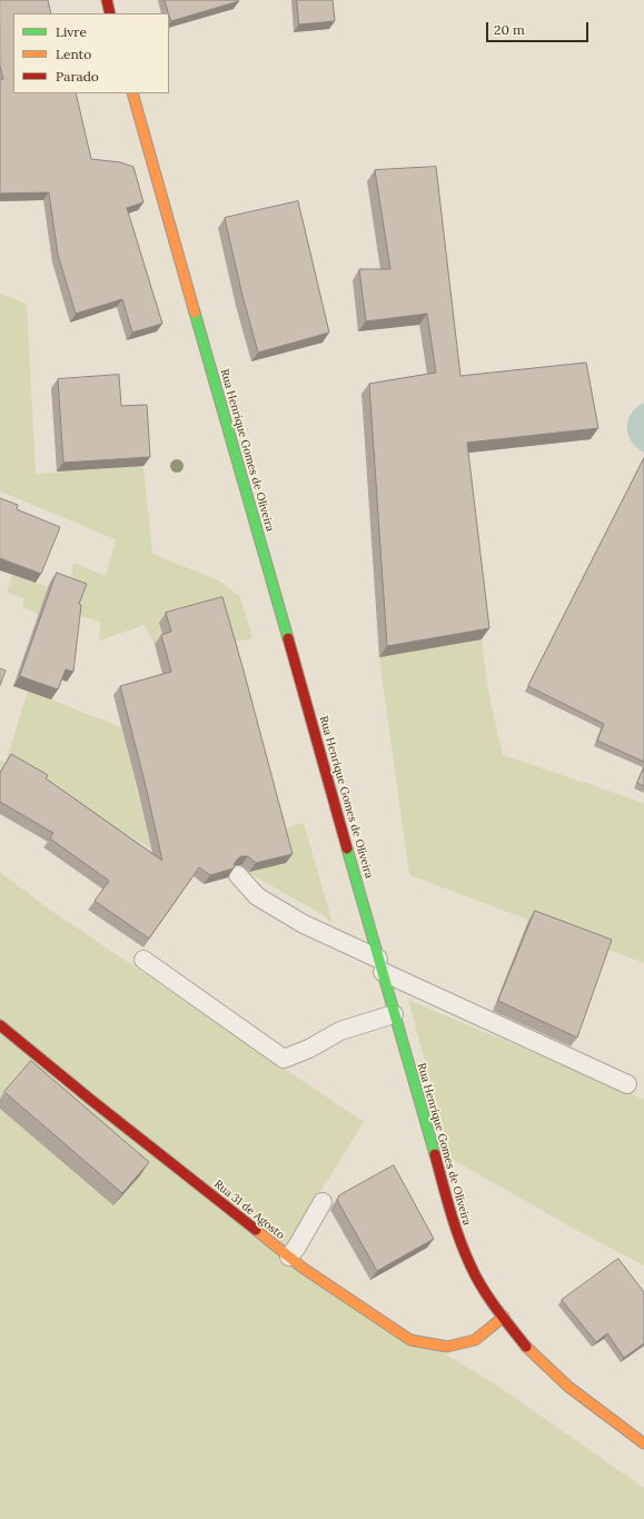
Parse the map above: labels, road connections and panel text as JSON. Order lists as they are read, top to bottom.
{
  "streets": {
    "street": ["Rua Henrique Gomes de Oliveira", "Rua 31 de Agosto"]
  },
  "crossings": [
    ["Rua Henrique Gomes de Oliveira", "Rua 31 de Agosto"]
  ],
  "legend": ["Livre", "Lento", "Parado"],
  "scale_bar": "20 m"
}
